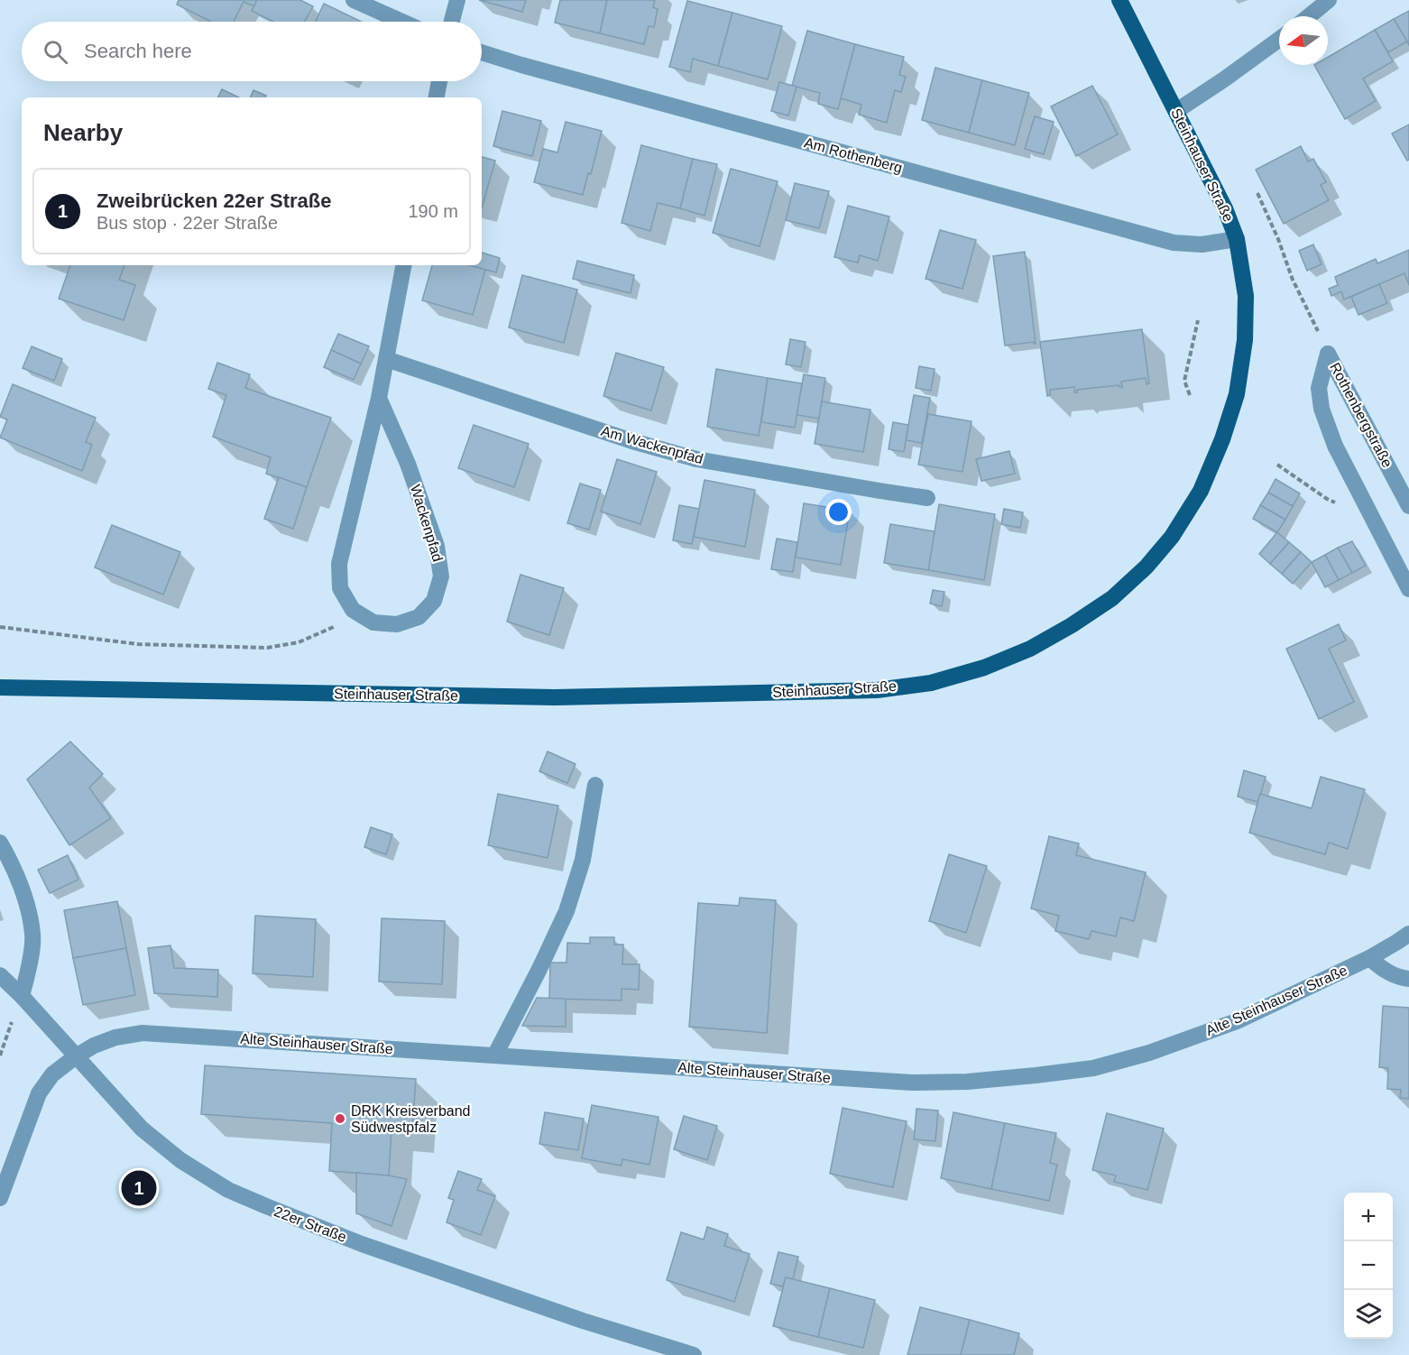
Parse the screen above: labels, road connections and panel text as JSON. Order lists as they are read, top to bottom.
{
  "streets": {
    "main road": ["Steinhauser Straße"],
    "street": [
      "Am Rothenberg",
      "Rothenbergstraße",
      "Am Wackenpfad",
      "Wackenpfad",
      "Alte Steinhauser Straße",
      "22er Straße"
    ]
  },
  "crossings": [
    ["Am Rothenberg", "Steinhauser Straße"],
    ["Alte Steinhauser Straße", "22er Straße"]
  ],
  "places": ["DRK Kreisverband Südwestpfalz"],
  "north": "left",
  "page": {
    "search": "Search here",
    "heading": "Nearby",
    "list": [
      {
        "mark": "1",
        "name": "Zweibrücken 22er Straße",
        "note": "Bus stop · 22er Straße",
        "value": "190 m"
      }
    ],
    "pins": "1",
    "map_buttons": ["+", "−"]
  }
}
